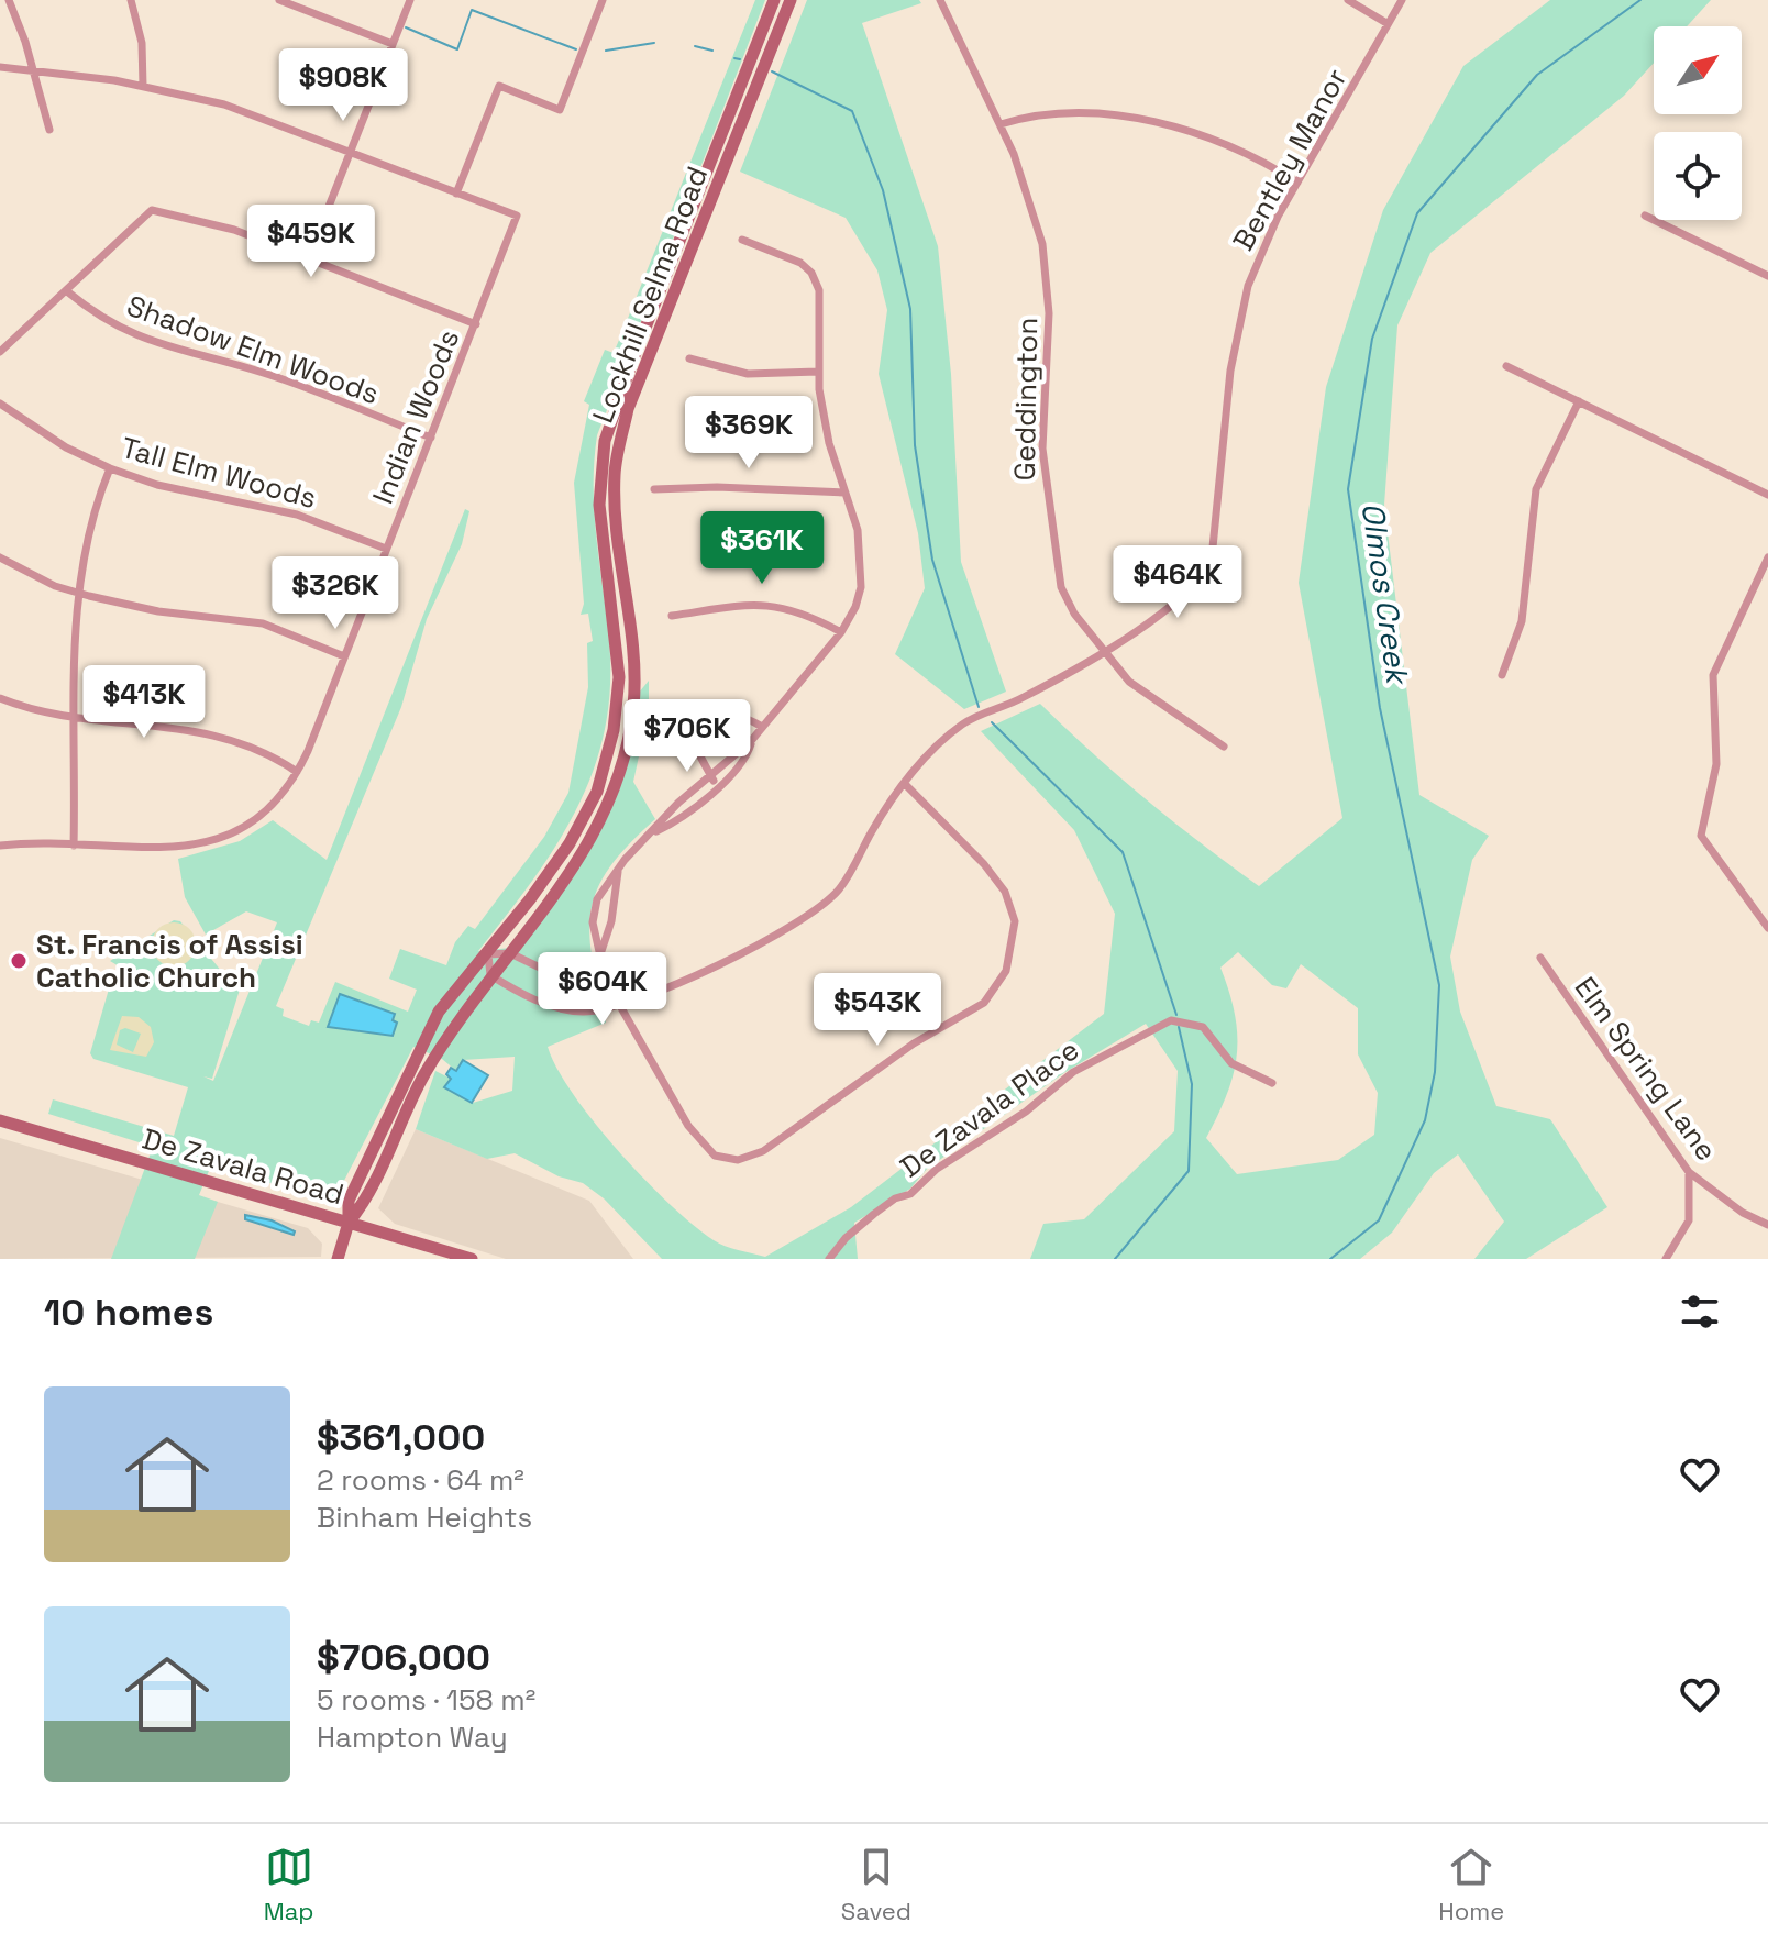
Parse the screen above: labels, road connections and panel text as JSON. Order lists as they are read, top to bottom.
{
  "streets": {
    "main road": ["Lockhill Selma Road", "De Zavala Road"],
    "street": [
      "Bentley Manor",
      "Shadow Elm Woods",
      "Geddington",
      "Indian Woods",
      "Tall Elm Woods",
      "Elm Spring Lane",
      "De Zavala Place"
    ]
  },
  "crossings": [
    ["Bentley Manor", "Lockhill Selma Road"],
    ["Bentley Manor", "Geddington"],
    ["Lockhill Selma Road", "De Zavala Road"],
    ["Shadow Elm Woods", "Indian Woods"],
    ["Indian Woods", "Tall Elm Woods"]
  ],
  "water": ["Olmos Creek"],
  "places": ["St. Francis of Assisi Catholic Church"],
  "north": "top right",
  "page": {
    "price": [
      "$908K",
      "$459K",
      "$369K",
      "$361K",
      "$464K",
      "$326K",
      "$413K",
      "$706K",
      "$604K",
      "$543K"
    ],
    "heading": "10 homes",
    "list": [
      {
        "name": "$361,000",
        "note": "2 rooms · 64 m² · Binham Heights"
      },
      {
        "name": "$706,000",
        "note": "5 rooms · 158 m² · Hampton Way"
      }
    ],
    "tabs": ["Map", "Saved", "Home"]
  }
}
